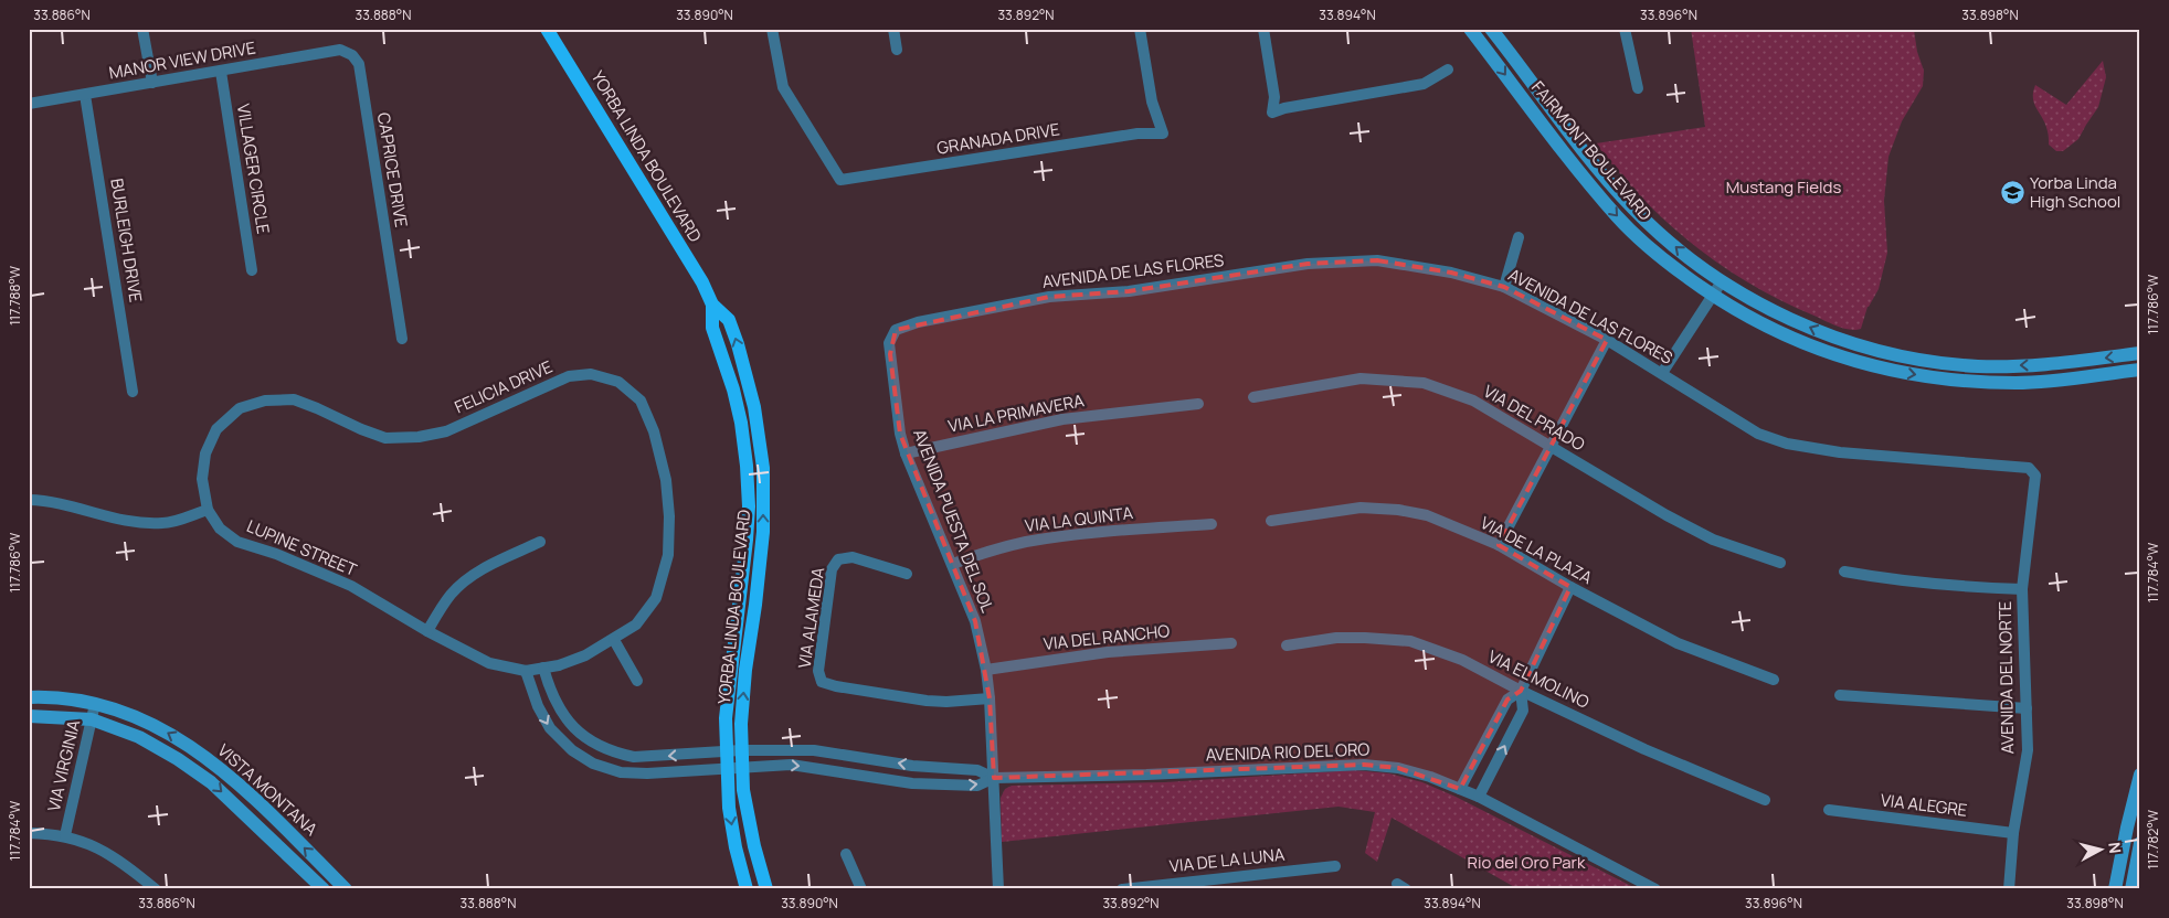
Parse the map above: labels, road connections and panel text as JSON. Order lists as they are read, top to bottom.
{
  "streets": {
    "main road": ["FAIRMONT BOULEVARD", "YORBA LINDA BOULEVARD", "VISTA MONTANA"],
    "street": [
      "MANOR VIEW DRIVE",
      "GRANADA DRIVE",
      "VILLAGER CIRCLE",
      "CAPRICE DRIVE",
      "BURLEIGH DRIVE",
      "AVENIDA DE LAS FLORES",
      "FELICIA DRIVE",
      "VIA LA PRIMAVERA",
      "VIA DEL PRADO",
      "VIA LA QUINTA",
      "AVENIDA PUESTA DEL SOL",
      "LUPINE STREET",
      "VIA DE LA PLAZA",
      "VIA ALAMEDA",
      "VIA DEL RANCHO",
      "AVENIDA DEL NORTE",
      "VIA EL MOLINO",
      "AVENIDA RIO DEL ORO",
      "VIA VIRGINIA",
      "VIA ALEGRE",
      "VIA DE LA LUNA"
    ]
  },
  "crossings": [
    ["MANOR VIEW DRIVE", "VILLAGER CIRCLE"],
    ["MANOR VIEW DRIVE", "CAPRICE DRIVE"],
    ["MANOR VIEW DRIVE", "BURLEIGH DRIVE"],
    ["YORBA LINDA BOULEVARD", "AVENIDA RIO DEL ORO"],
    ["AVENIDA DE LAS FLORES", "AVENIDA PUESTA DEL SOL"],
    ["AVENIDA DE LAS FLORES", "AVENIDA DEL NORTE"],
    ["FELICIA DRIVE", "LUPINE STREET"],
    ["FELICIA DRIVE", "AVENIDA RIO DEL ORO"],
    ["VIA LA PRIMAVERA", "AVENIDA PUESTA DEL SOL"],
    ["VIA LA QUINTA", "AVENIDA PUESTA DEL SOL"],
    ["AVENIDA PUESTA DEL SOL", "VIA ALAMEDA"],
    ["AVENIDA PUESTA DEL SOL", "VIA DEL RANCHO"],
    ["AVENIDA PUESTA DEL SOL", "AVENIDA RIO DEL ORO"],
    ["LUPINE STREET", "AVENIDA RIO DEL ORO"],
    ["AVENIDA DEL NORTE", "VIA ALEGRE"],
    ["VIA VIRGINIA", "VISTA MONTANA"]
  ],
  "parks": ["Mustang Fields", "Rio del Oro Park"],
  "places": {
    "school or university": ["Yorba Linda High School"]
  },
  "north": "right",
  "coordinates": [
    "33.886°N",
    "33.888°N",
    "33.890°N",
    "33.892°N",
    "33.894°N",
    "33.896°N",
    "33.898°N",
    "117.788°W",
    "117.786°W",
    "117.784°W",
    "117.782°W"
  ]
}
